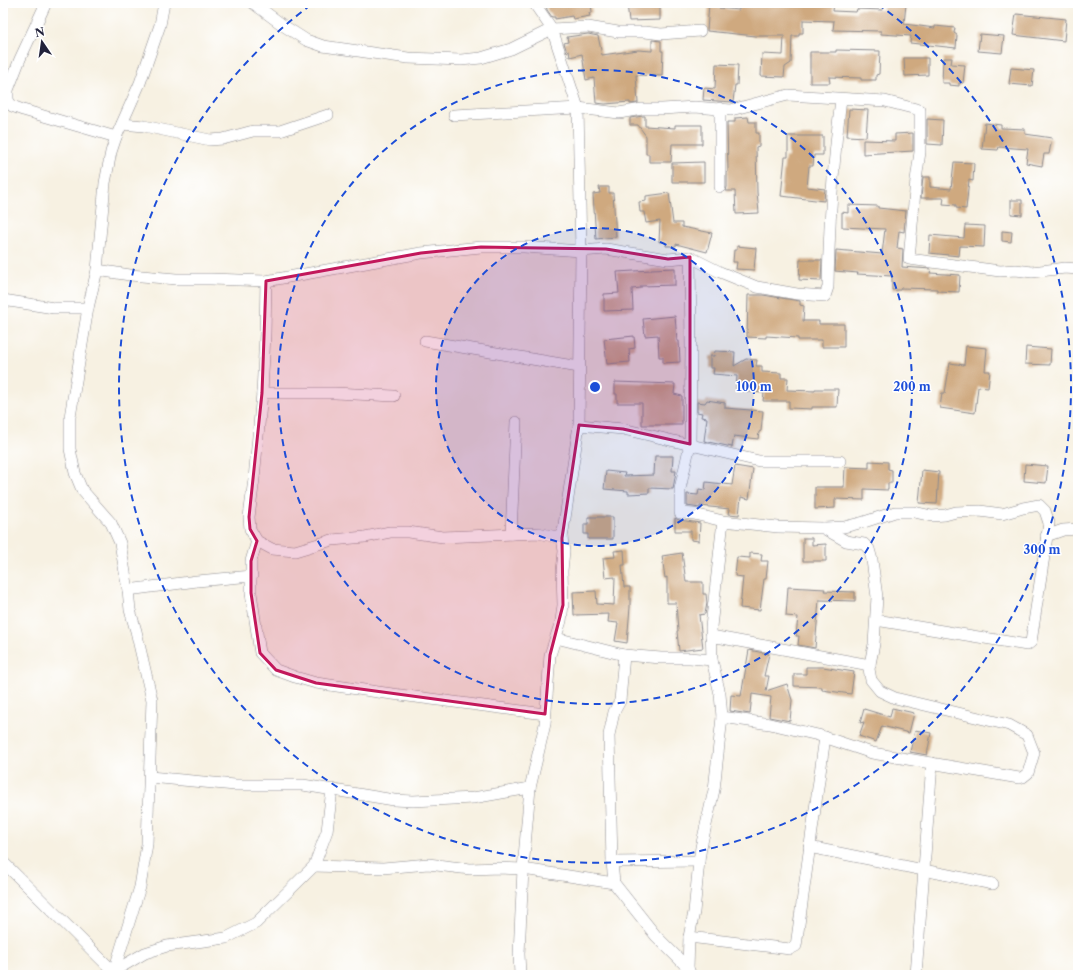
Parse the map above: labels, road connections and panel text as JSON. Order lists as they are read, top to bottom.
{
  "north": "top",
  "rings": ["100 m", "200 m", "300 m"]
}
